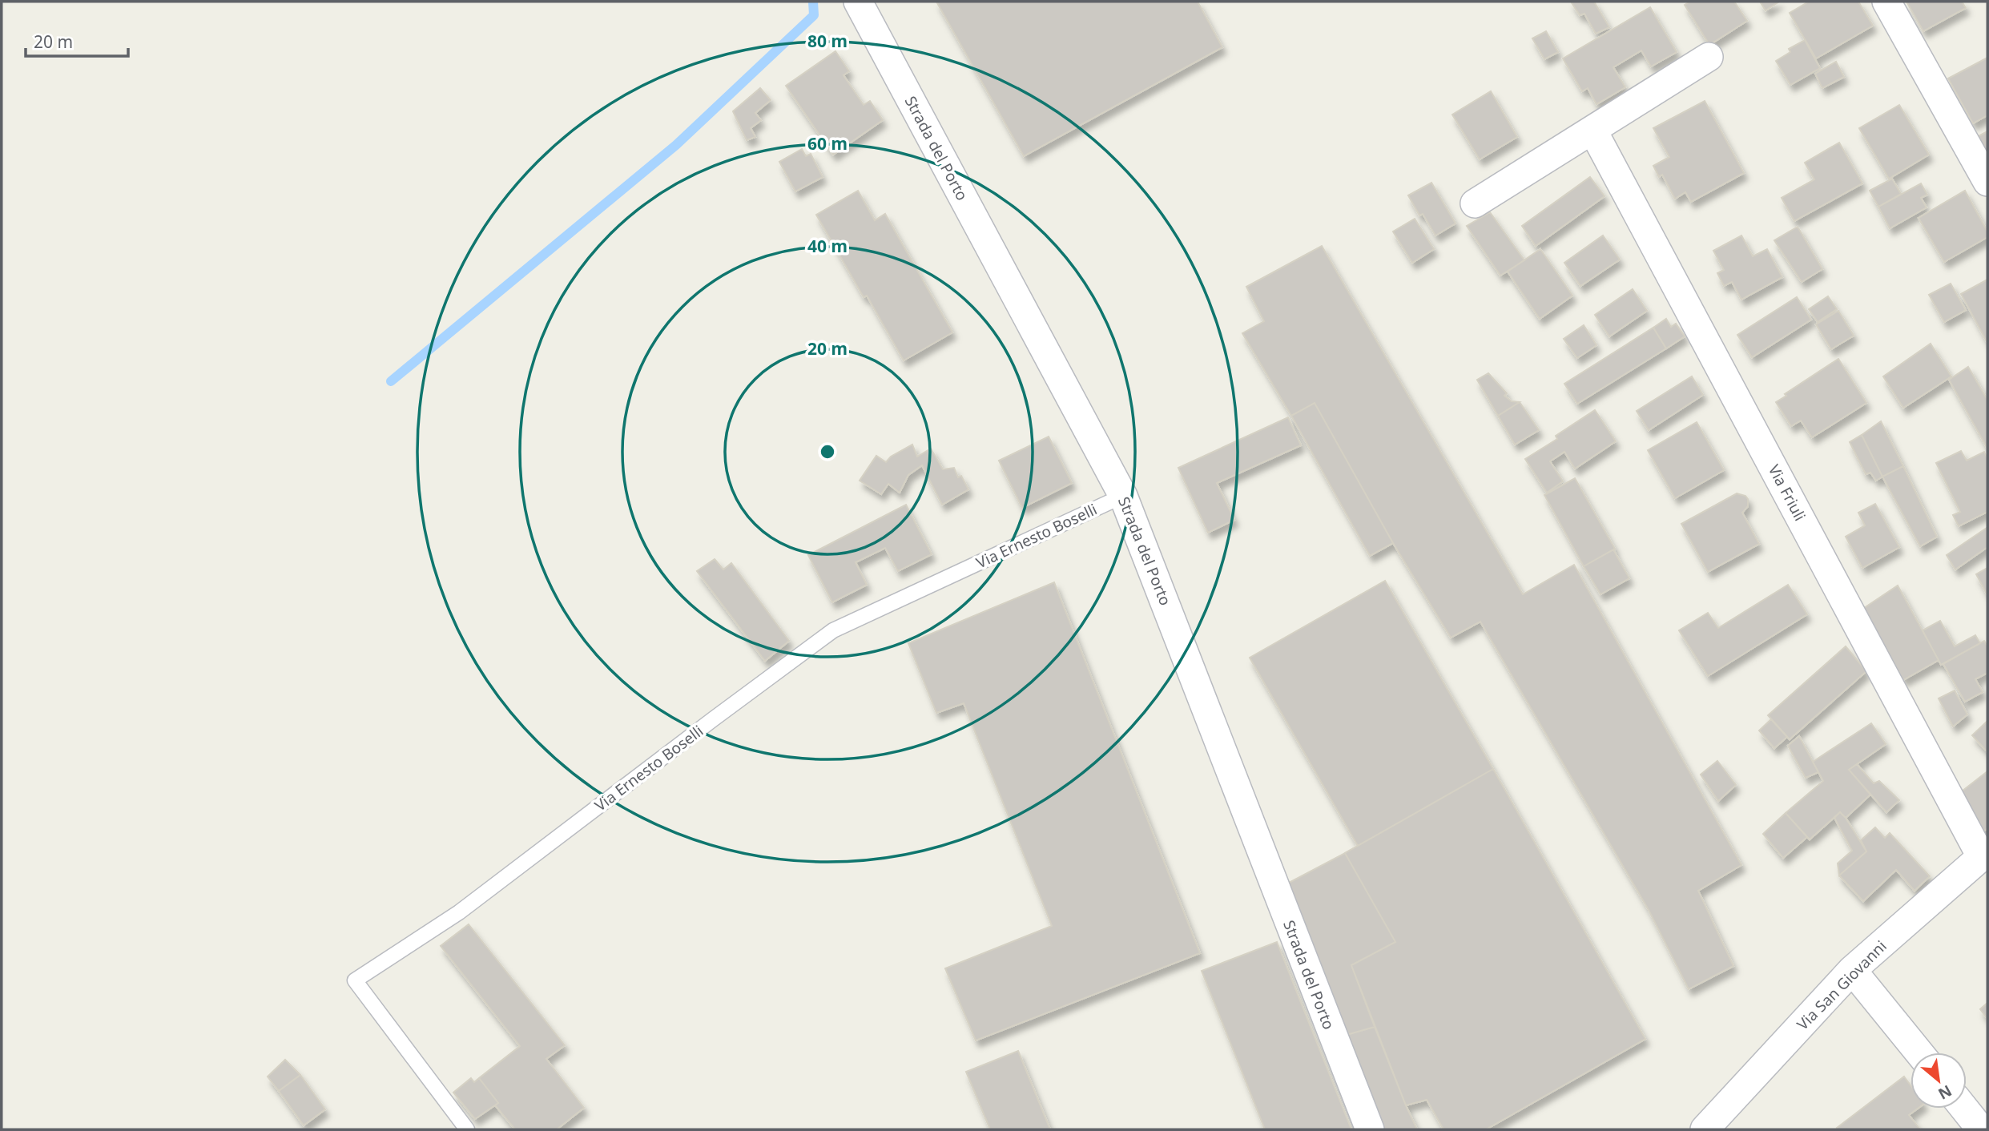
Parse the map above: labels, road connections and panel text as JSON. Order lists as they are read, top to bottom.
{
  "streets": {
    "street": ["Strada del Porto", "Via Friuli", "Via San Giovanni"],
    "lane": ["Via Ernesto Boselli"]
  },
  "crossings": [
    ["Strada del Porto", "Via Ernesto Boselli"],
    ["Via Friuli", "Via San Giovanni"]
  ],
  "scale_bar": "20 m",
  "north": "bottom right",
  "rings": [
    "80 m",
    "60 m",
    "40 m",
    "20 m"
  ]
}
